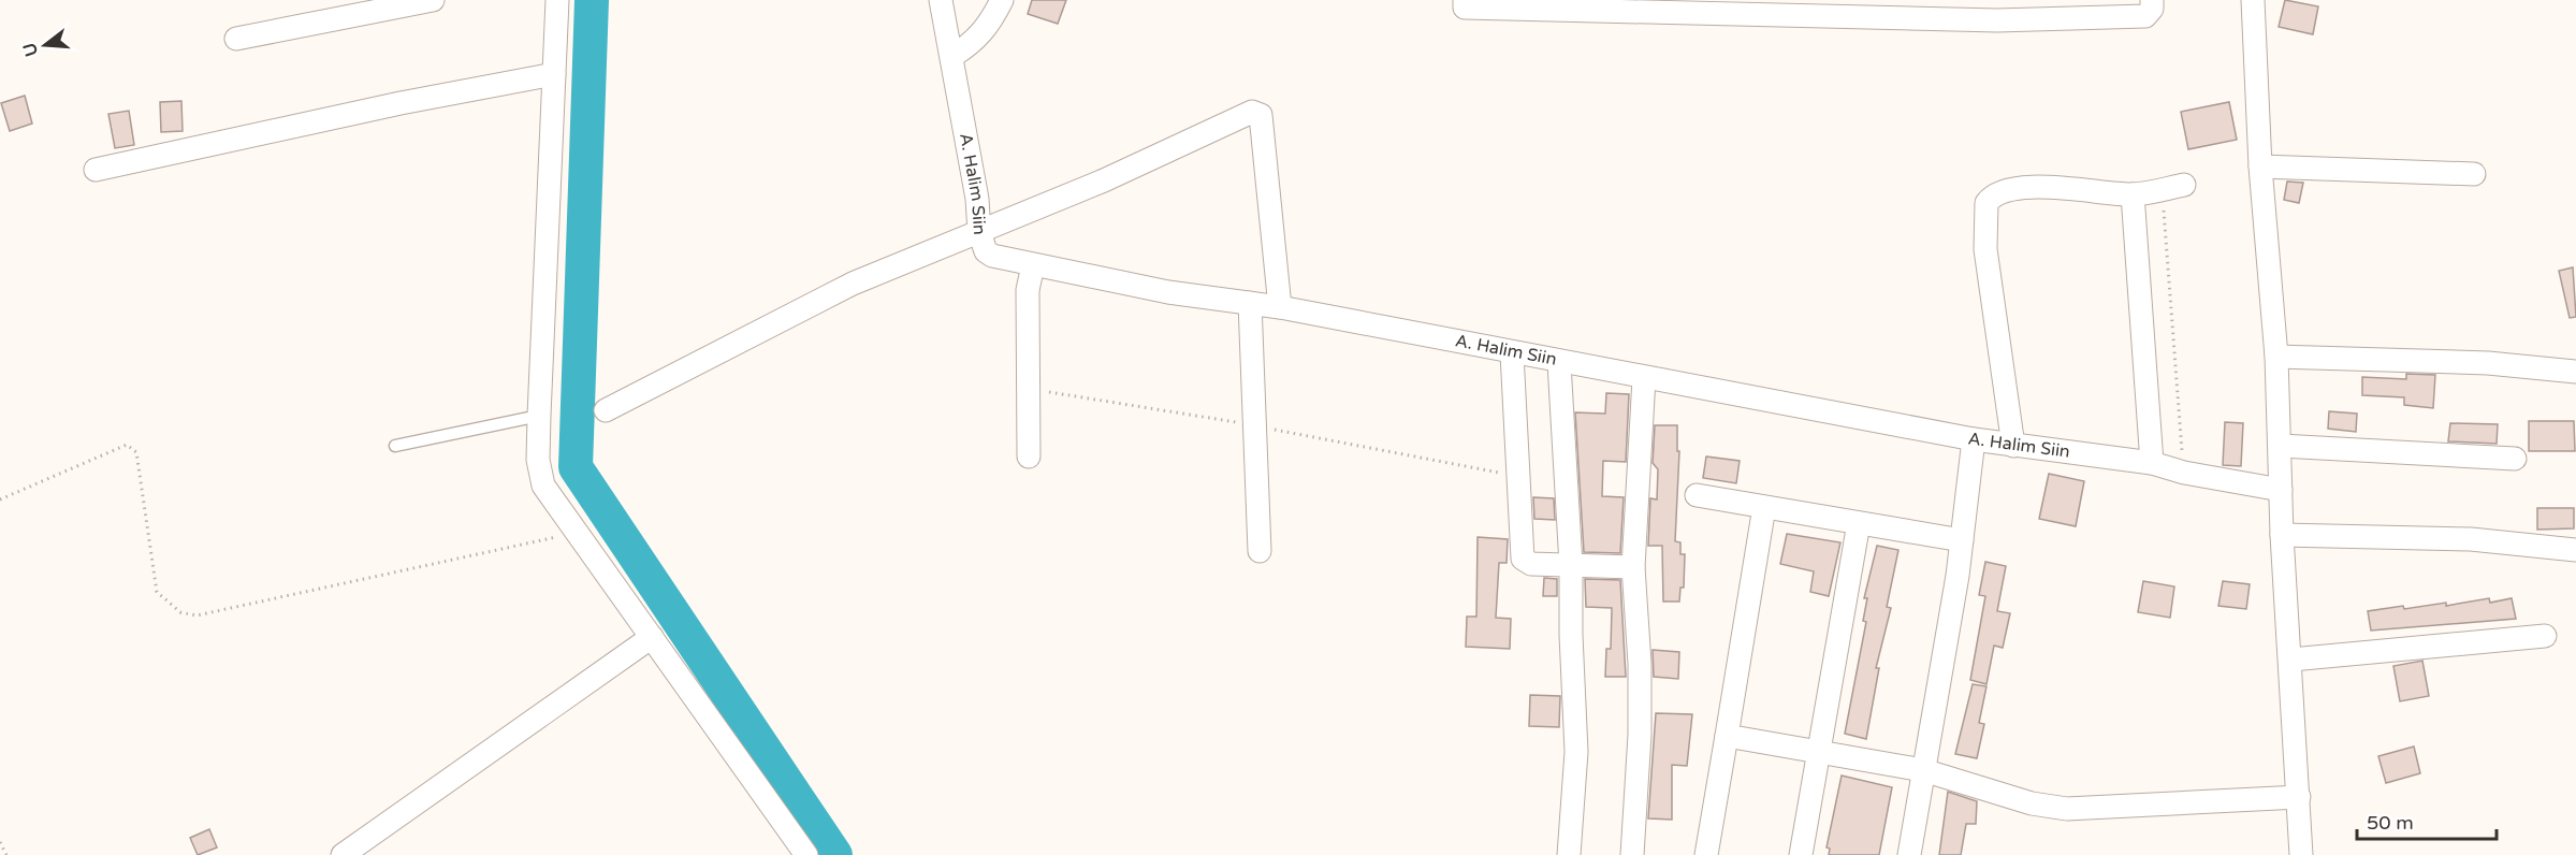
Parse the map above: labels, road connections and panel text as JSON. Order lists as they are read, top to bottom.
{
  "streets": {
    "street": ["A. Halim Siin"]
  },
  "scale_bar": "50 m",
  "north": "left"
}
